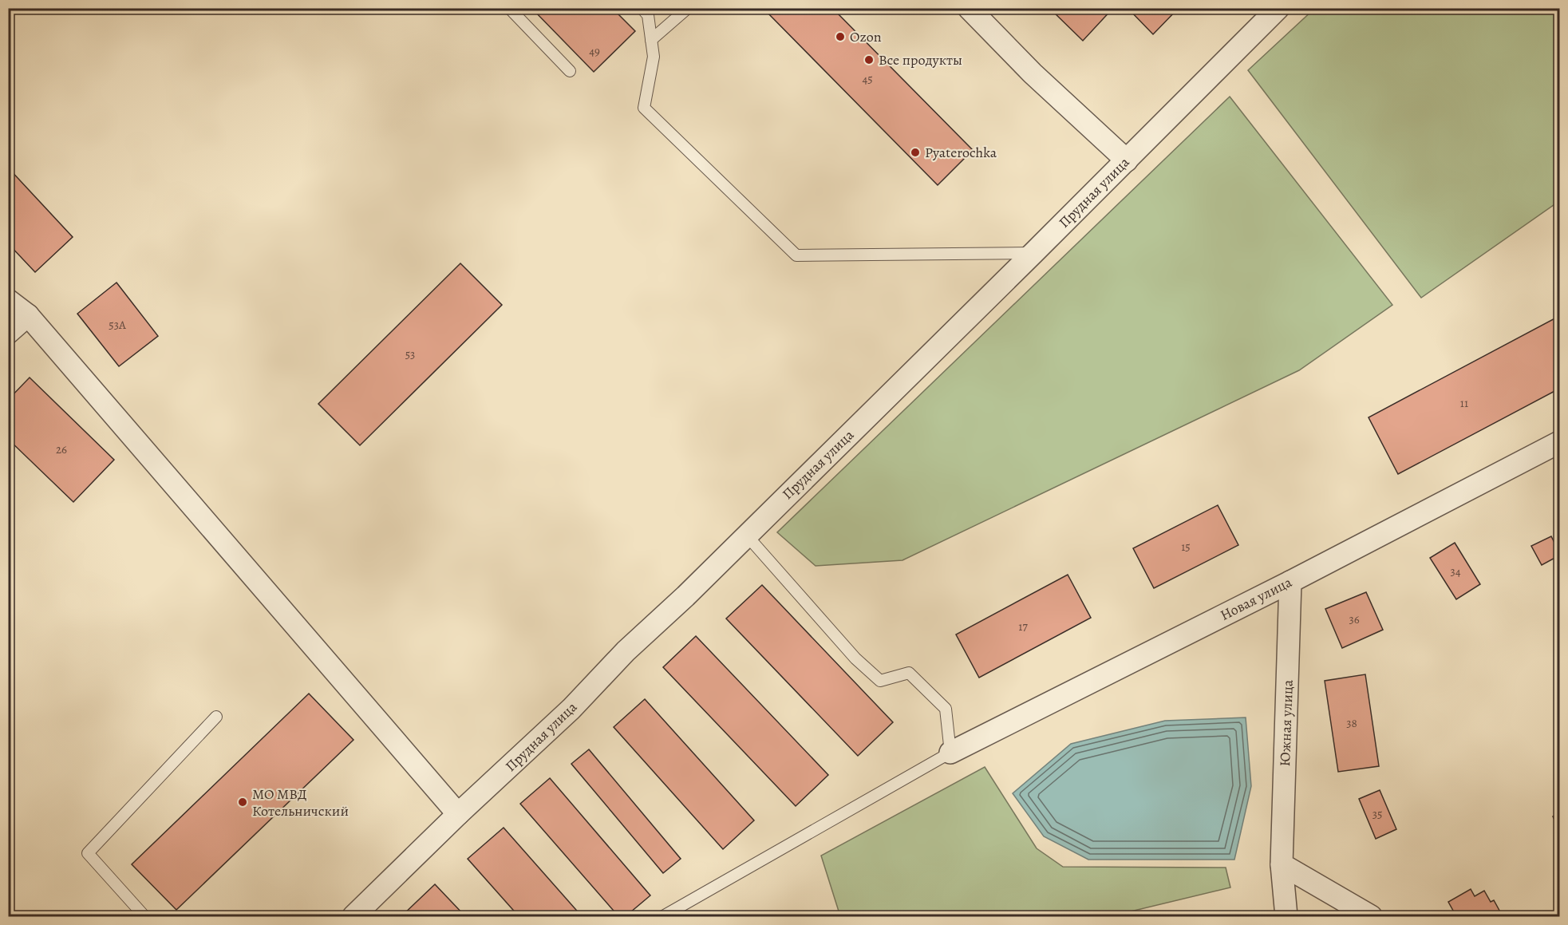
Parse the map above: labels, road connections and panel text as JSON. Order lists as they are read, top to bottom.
{
  "streets": {
    "street": ["Прудная улица", "Новая улица", "Южная улица"]
  },
  "crossings": [
    ["Новая улица", "Южная улица"]
  ],
  "places": [
    "Ozon",
    "Все продукты",
    "Pyaterochka",
    "МО МВД Котельничский"
  ],
  "house_numbers": [
    "49",
    "45",
    "53А",
    "53",
    "11",
    "26",
    "15",
    "34",
    "36",
    "17",
    "38",
    "35"
  ]
}
